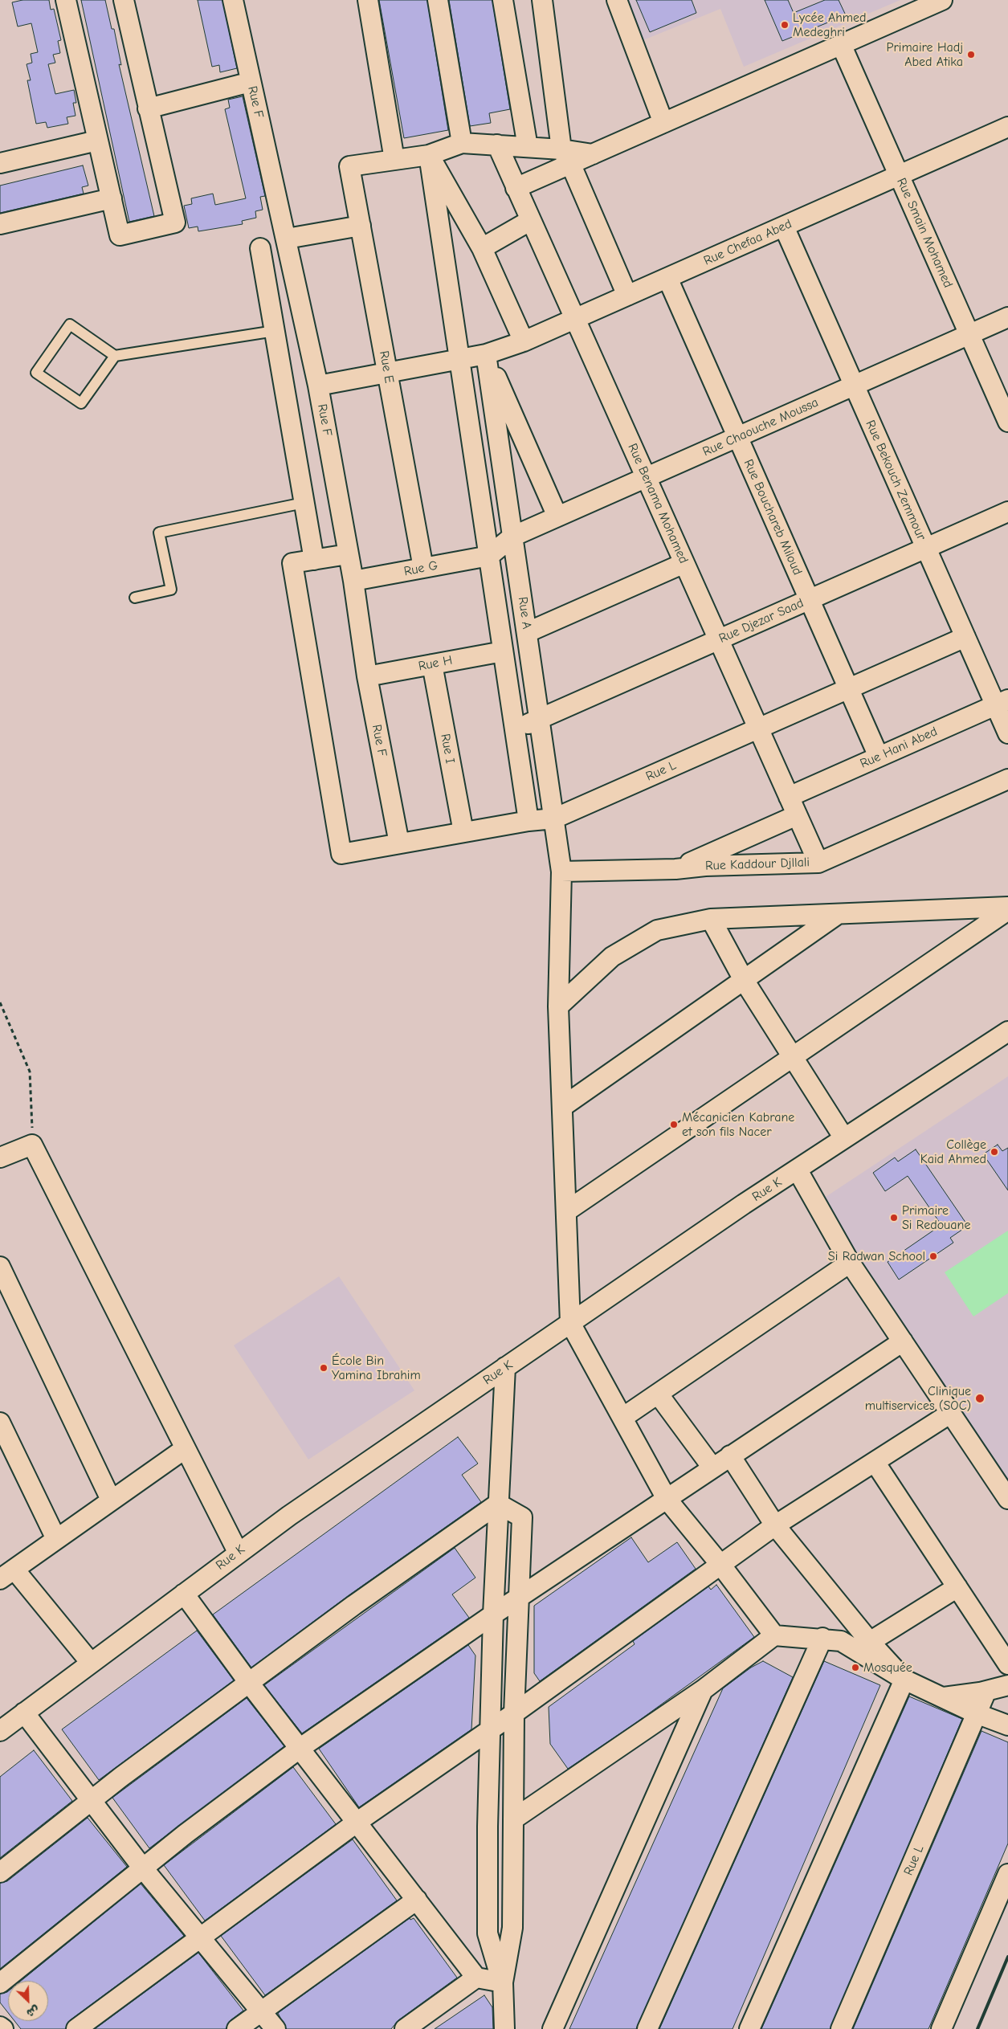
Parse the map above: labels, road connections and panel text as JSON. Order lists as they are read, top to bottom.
{
  "streets": {
    "street": [
      "Rue F",
      "Rue Smain Mohamed",
      "Rue Chefaa Abed",
      "Rue E",
      "Rue Chaouche Moussa",
      "Rue Bekouch Zemmour",
      "Rue Benama Mohamed",
      "Rue Bouchareb Miloud",
      "Rue G",
      "Rue A",
      "Rue Djezar Saad",
      "Rue H",
      "Rue Hani Abed",
      "Rue I",
      "Rue L",
      "Rue Kaddour Djllali",
      "Rue K"
    ]
  },
  "crossings": [
    ["Rue F", "Rue Chefaa Abed"],
    ["Rue F", "Rue G"],
    ["Rue F", "Rue H"],
    ["Rue F", "Rue L"],
    ["Rue Smain Mohamed", "Rue Chefaa Abed"],
    ["Rue Smain Mohamed", "Rue Chaouche Moussa"],
    ["Rue Chefaa Abed", "Rue E"],
    ["Rue Chefaa Abed", "Rue Bekouch Zemmour"],
    ["Rue Chefaa Abed", "Rue Benama Mohamed"],
    ["Rue Chefaa Abed", "Rue Bouchareb Miloud"],
    ["Rue Chefaa Abed", "Rue A"],
    ["Rue E", "Rue G"],
    ["Rue Chaouche Moussa", "Rue Bekouch Zemmour"],
    ["Rue Chaouche Moussa", "Rue Benama Mohamed"],
    ["Rue Chaouche Moussa", "Rue Bouchareb Miloud"],
    ["Rue Chaouche Moussa", "Rue G"],
    ["Rue Chaouche Moussa", "Rue A"],
    ["Rue Bekouch Zemmour", "Rue Djezar Saad"],
    ["Rue Bekouch Zemmour", "Rue Hani Abed"],
    ["Rue Bekouch Zemmour", "Rue L"],
    ["Rue Benama Mohamed", "Rue Djezar Saad"],
    ["Rue Benama Mohamed", "Rue H"],
    ["Rue Benama Mohamed", "Rue Hani Abed"],
    ["Rue Benama Mohamed", "Rue L"],
    ["Rue Benama Mohamed", "Rue Kaddour Djllali"],
    ["Rue Bouchareb Miloud", "Rue Djezar Saad"],
    ["Rue Bouchareb Miloud", "Rue Hani Abed"],
    ["Rue Bouchareb Miloud", "Rue L"],
    ["Rue A", "Rue Djezar Saad"],
    ["Rue A", "Rue H"],
    ["Rue A", "Rue L"],
    ["Rue A", "Rue Kaddour Djllali"],
    ["Rue A", "Rue K"],
    ["Rue H", "Rue I"],
    ["Rue I", "Rue L"]
  ],
  "places": [
    "Lycée Ahmed Medeghri",
    "Primaire Hadj Abed Atika",
    "Mécanicien Kabrane et son fils Nacer",
    "Collège Kaid Ahmed",
    "Primaire Si Redouane",
    "Si Radwan School",
    "École Bin Yamina Ibrahim",
    "Clinique multiservices (SOC)",
    "Mosquée"
  ],
  "north": "bottom right"
}
